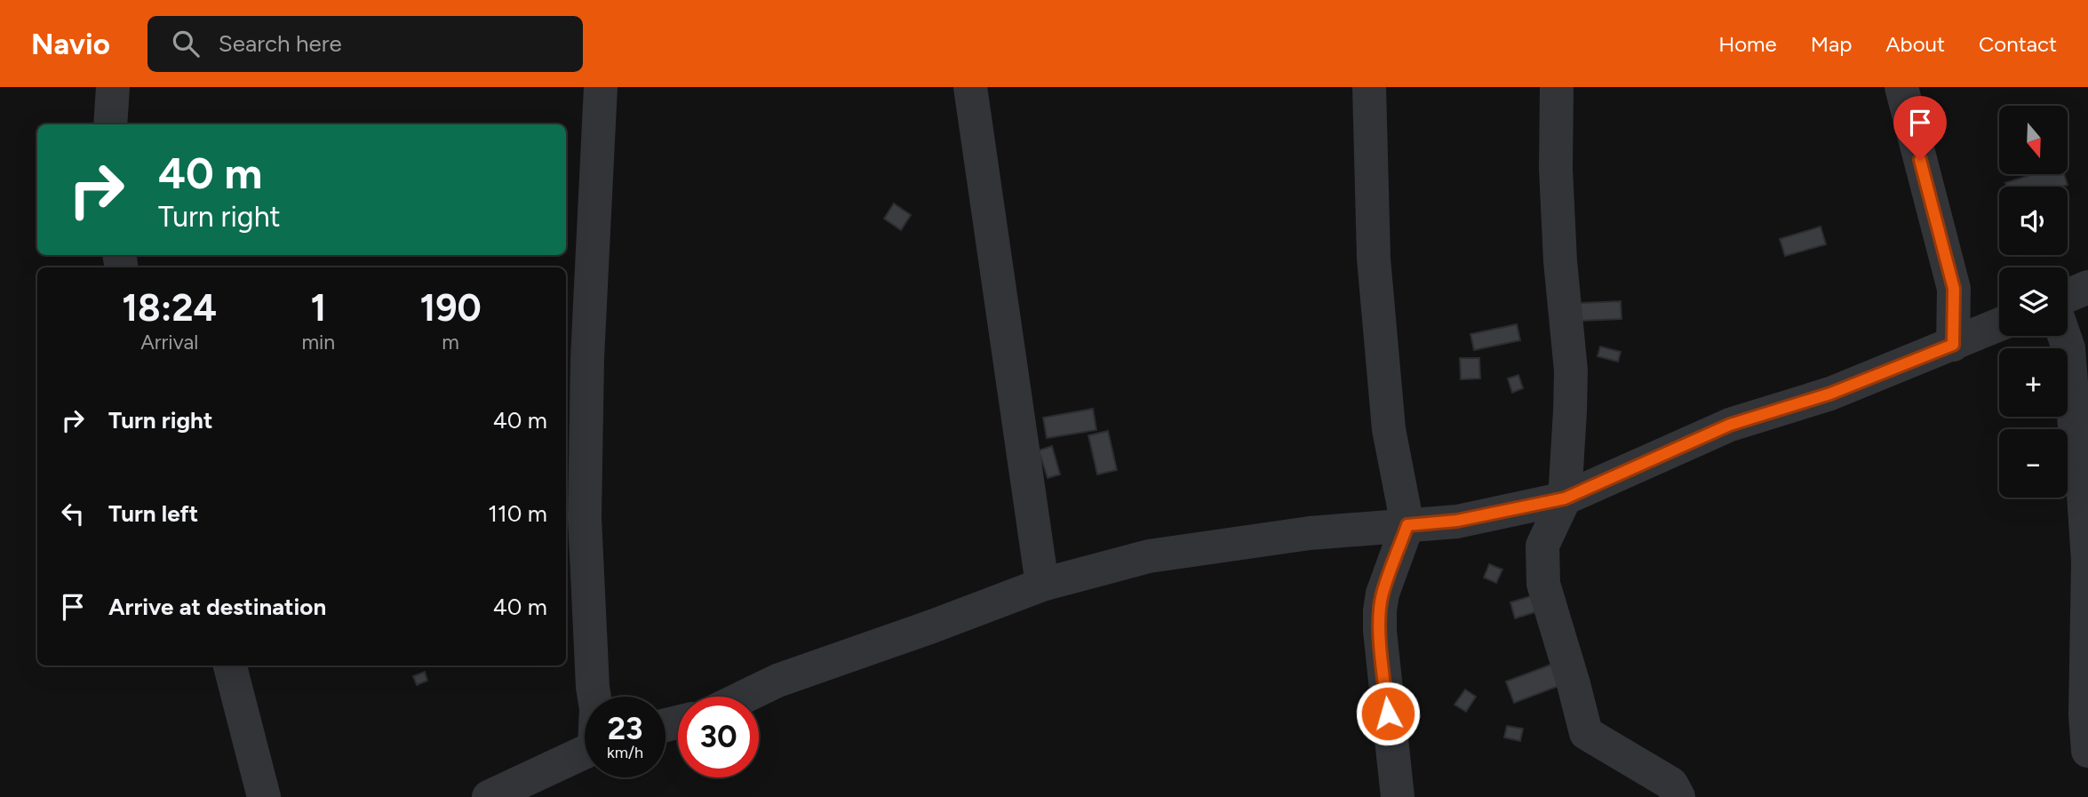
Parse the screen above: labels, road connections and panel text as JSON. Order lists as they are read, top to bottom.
{
  "north": "bottom",
  "page": {
    "header": "Navio",
    "search": "Search here",
    "nav": [
      "Home",
      "Map",
      "About",
      "Contact"
    ],
    "map_buttons": ["+", "−"],
    "turn": ["40 m", "Turn right"],
    "eta": [
      "18:24",
      "Arrival",
      "1",
      "min",
      "190",
      "m"
    ],
    "list": [
      {
        "name": "Turn right",
        "value": "40 m"
      },
      {
        "name": "Turn left",
        "value": "110 m"
      },
      {
        "name": "Arrive at destination",
        "value": "40 m"
      }
    ],
    "speed": "23 km/h",
    "limit": "30"
  }
}
